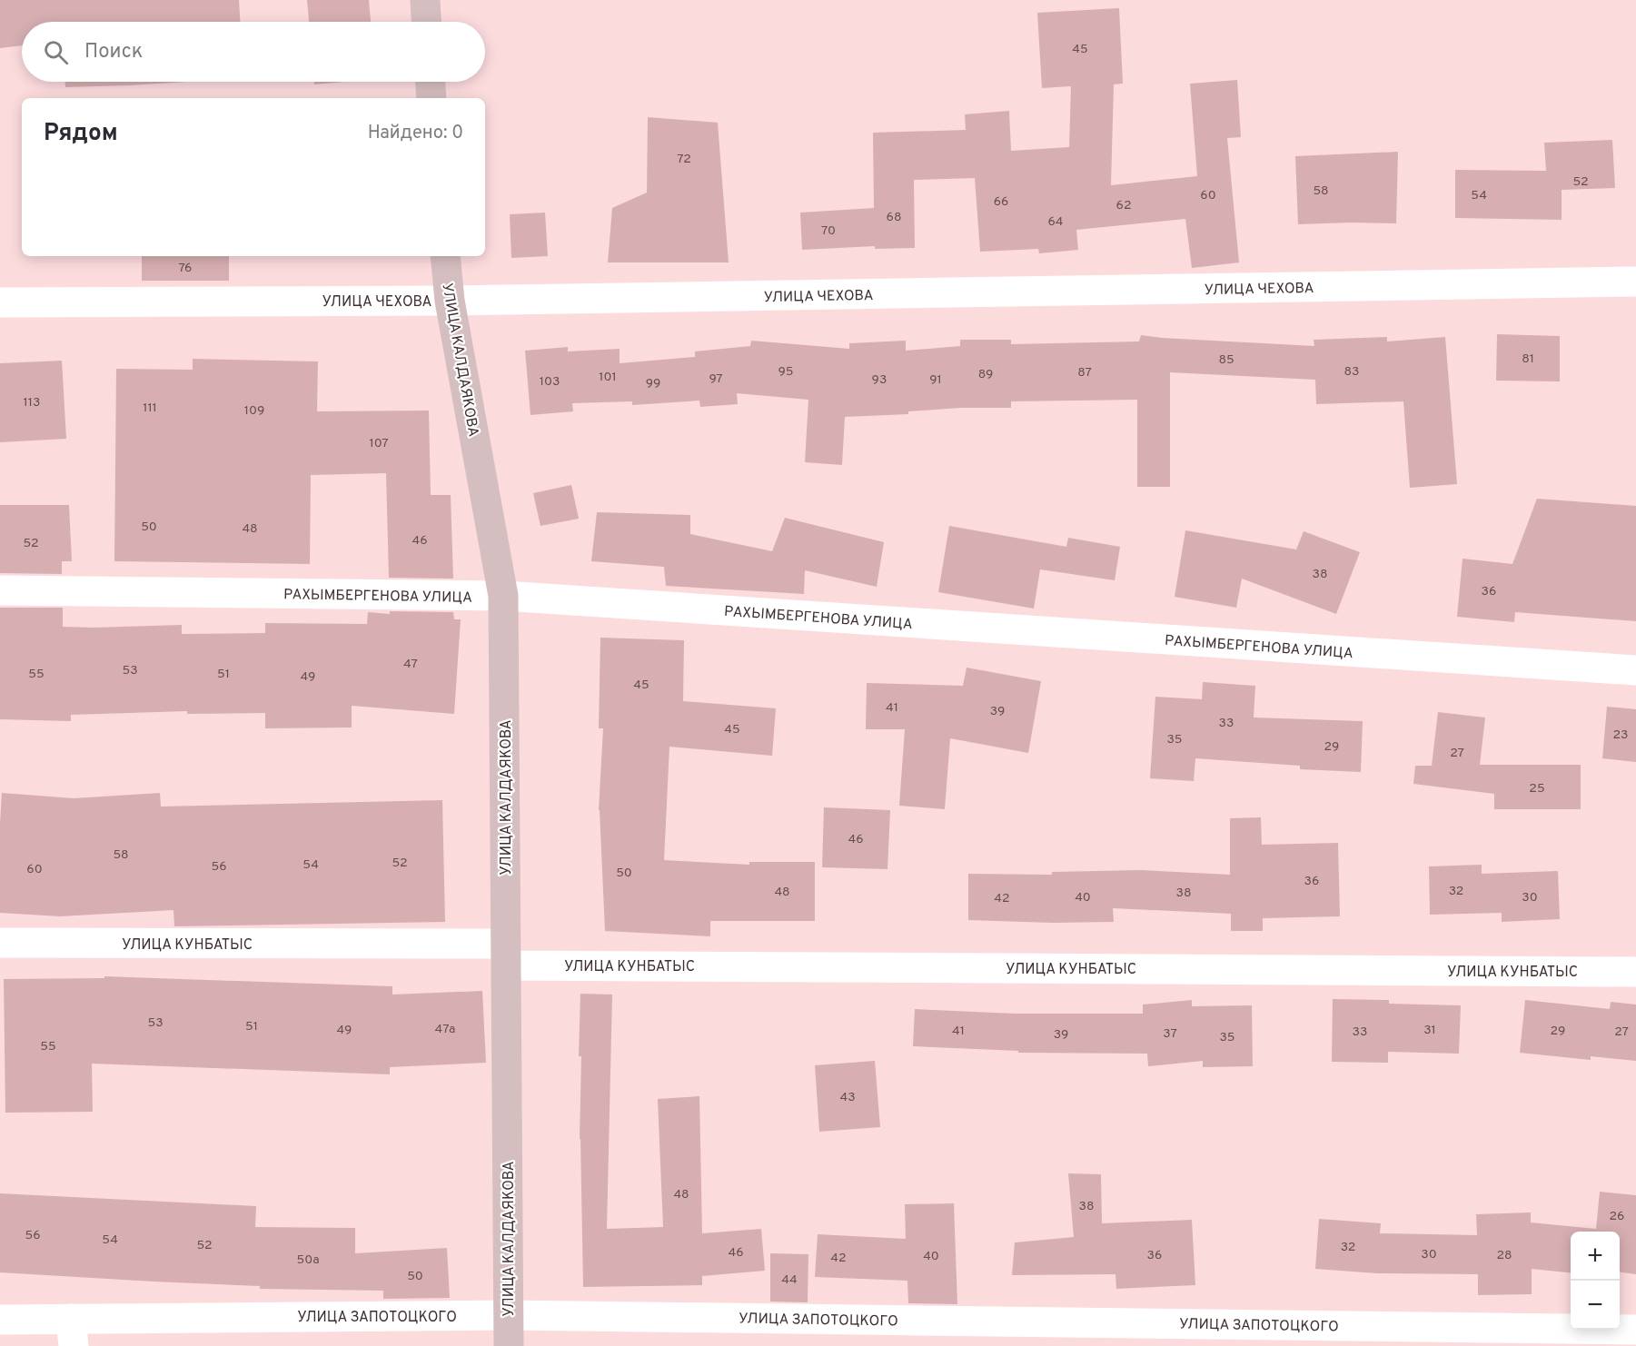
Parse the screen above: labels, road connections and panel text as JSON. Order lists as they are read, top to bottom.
{
  "streets": {
    "street": [
      "УЛИЦА ЧЕХОВА",
      "УЛИЦА КАЛДАЯКОВА",
      "РАХЫМБЕРГЕНОВА УЛИЦА",
      "УЛИЦА КУНБАТЫС",
      "УЛИЦА ЗАПОТОЦКОГО"
    ]
  },
  "crossings": [
    ["УЛИЦА ЧЕХОВА", "УЛИЦА КАЛДАЯКОВА"],
    ["УЛИЦА КАЛДАЯКОВА", "РАХЫМБЕРГЕНОВА УЛИЦА"],
    ["УЛИЦА КАЛДАЯКОВА", "УЛИЦА КУНБАТЫС"],
    ["УЛИЦА КАЛДАЯКОВА", "УЛИЦА ЗАПОТОЦКОГО"]
  ],
  "house_numbers": [
    "45",
    "72",
    "52",
    "58",
    "60",
    "54",
    "66",
    "62",
    "68",
    "64",
    "70",
    "76",
    "81",
    "85",
    "95",
    "83",
    "87",
    "89",
    "101",
    "97",
    "93",
    "91",
    "103",
    "99",
    "113",
    "111",
    "109",
    "107",
    "50",
    "48",
    "46",
    "52",
    "38",
    "36",
    "47",
    "53",
    "55",
    "51",
    "49",
    "45",
    "41",
    "39",
    "33",
    "45",
    "23",
    "35",
    "29",
    "27",
    "25",
    "46",
    "58",
    "52",
    "54",
    "56",
    "60",
    "50",
    "36",
    "32",
    "48",
    "38",
    "40",
    "30",
    "42",
    "53",
    "51",
    "47а",
    "49",
    "31",
    "41",
    "29",
    "33",
    "27",
    "37",
    "39",
    "35",
    "55",
    "43",
    "48",
    "38",
    "26",
    "56",
    "54",
    "52",
    "32",
    "46",
    "30",
    "36",
    "28",
    "40",
    "42",
    "50а",
    "50",
    "44"
  ],
  "page": {
    "search": "Поиск",
    "heading": ["Рядом", "Найдено: 0"],
    "map_buttons": ["+", "−"]
  }
}
